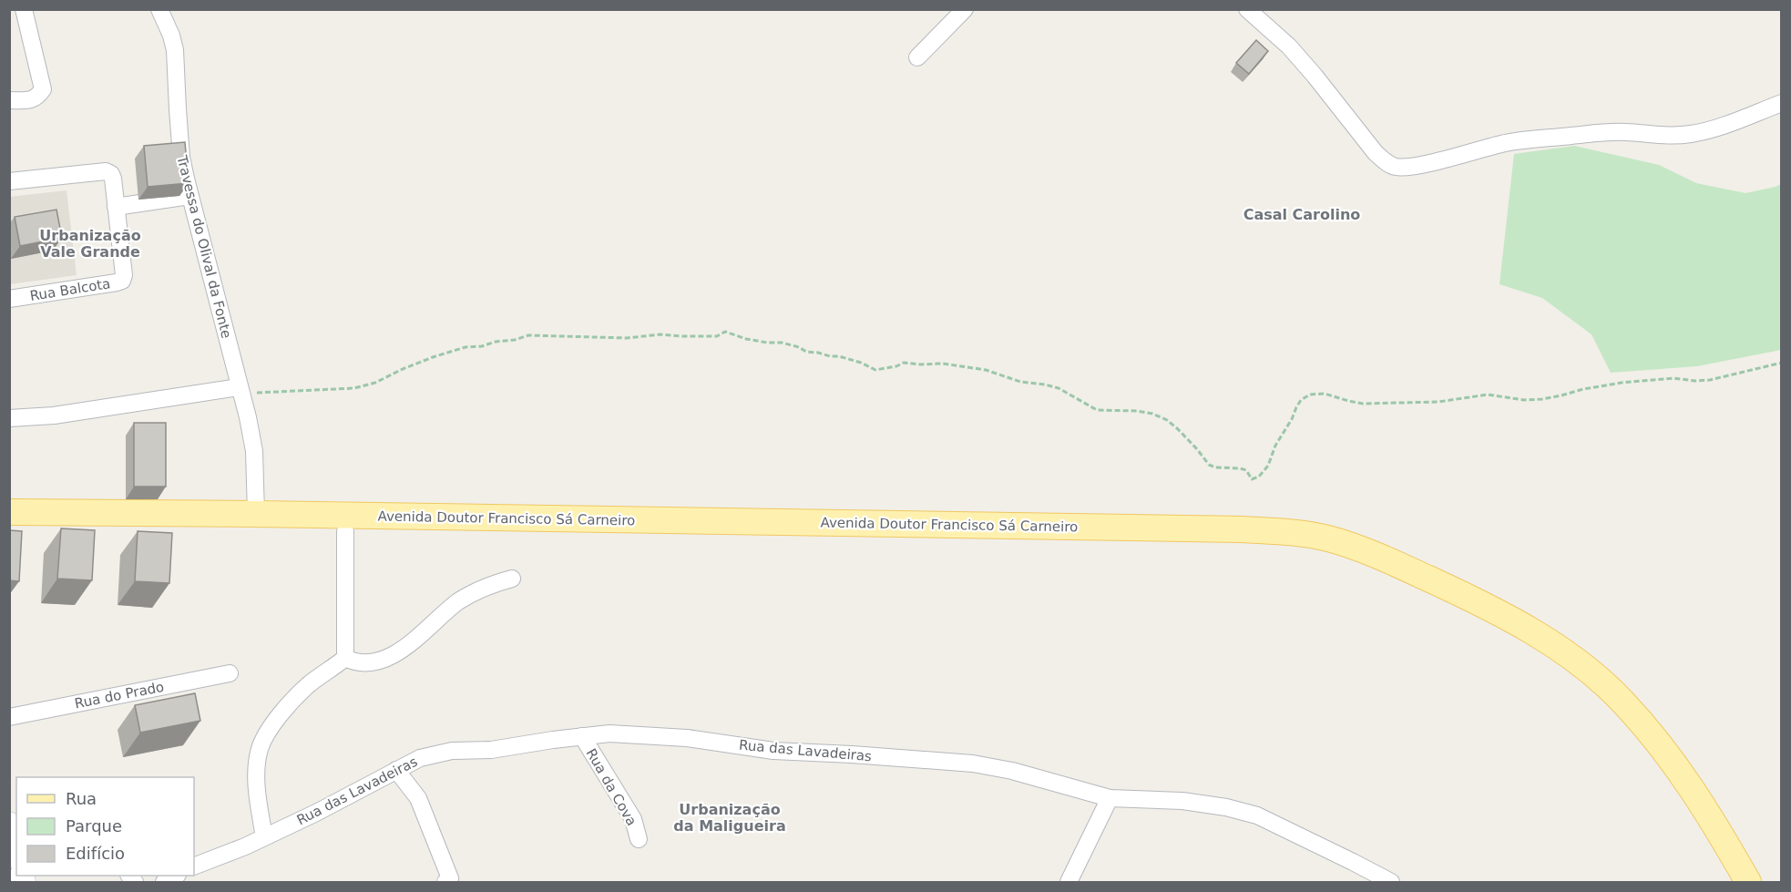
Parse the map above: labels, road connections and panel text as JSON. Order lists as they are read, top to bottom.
{
  "streets": {
    "main road": ["Avenida Doutor Francisco Sá Carneiro"],
    "street": [
      "Travessa do Olival da Fonte",
      "Rua Balcota",
      "Rua do Prado",
      "Rua das Lavadeiras",
      "Rua da Cova"
    ]
  },
  "crossings": [
    ["Travessa do Olival da Fonte", "Avenida Doutor Francisco Sá Carneiro"],
    ["Rua das Lavadeiras", "Rua da Cova"]
  ],
  "districts": ["Casal Carolino", "Urbanização Vale Grande", "Urbanização da Maligueira"],
  "legend": ["Rua", "Parque", "Edifício"]
}
